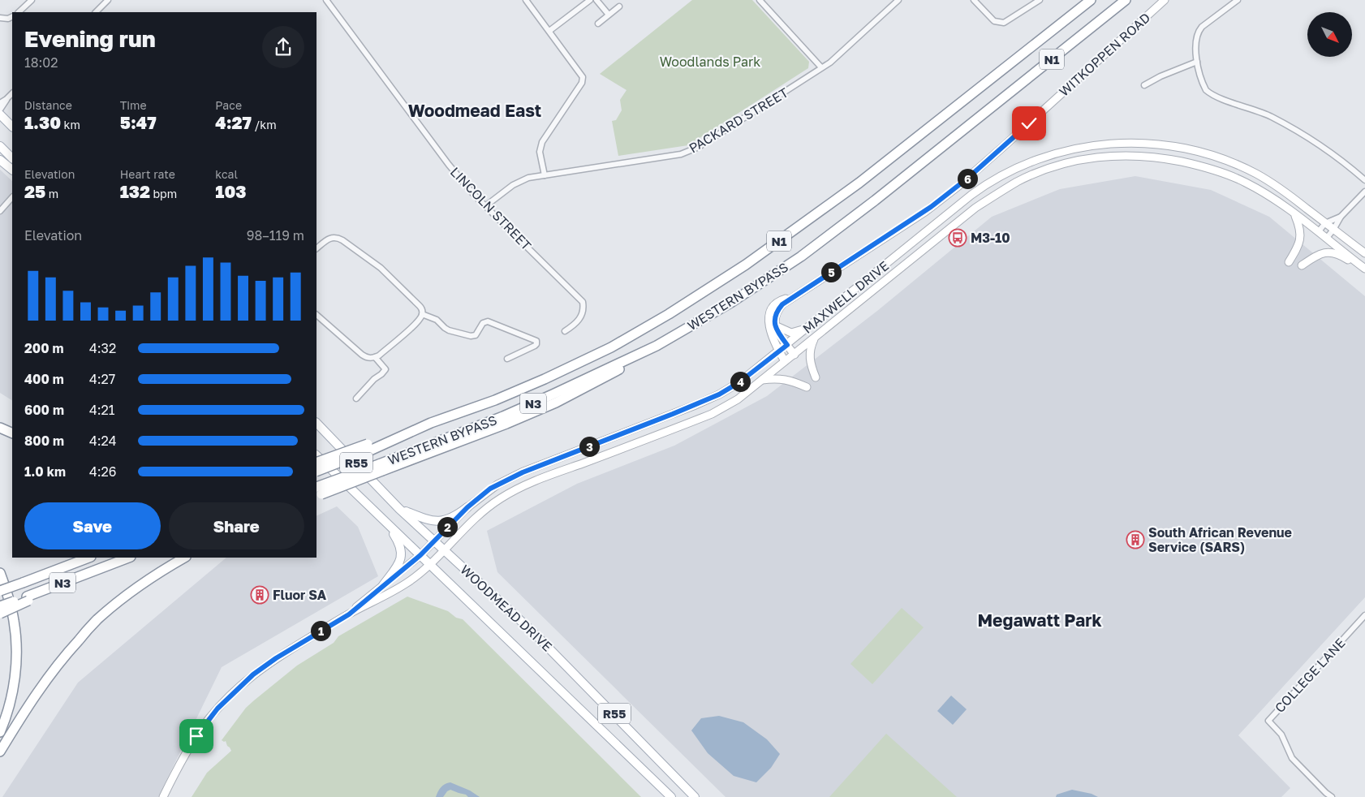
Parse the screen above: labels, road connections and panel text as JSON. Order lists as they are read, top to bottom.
{
  "streets": {
    "highway": ["N1", "WESTERN BYPASS", "N3"],
    "main road": [
      "WITKOPPEN ROAD",
      "MAXWELL DRIVE",
      "R55",
      "WOODMEAD DRIVE"
    ],
    "street": ["PACKARD STREET", "LINCOLN STREET", "COLLEGE LANE"]
  },
  "crossings": [
    ["WITKOPPEN ROAD", "MAXWELL DRIVE"],
    ["PACKARD STREET", "LINCOLN STREET"],
    ["MAXWELL DRIVE", "WOODMEAD DRIVE"]
  ],
  "districts": ["Woodmead East", "Megawatt Park"],
  "parks": ["Woodlands Park"],
  "places": {
    "bus stop": ["M3-10"],
    "building": ["South African Revenue Service (SARS)", "Fluor SA"]
  },
  "north": "bottom right",
  "page": {
    "heading": ["Evening run", "18:02"],
    "stats": [
      ["Distance", "1.30 km"],
      ["Time", "5:47"],
      ["Pace", "4:27 /km"],
      ["Elevation", "25 m"],
      ["Heart rate", "132 bpm"],
      ["kcal", "103"]
    ],
    "pins": [
      "6",
      "5",
      "4",
      "3",
      "2",
      "1"
    ],
    "chart": ["Elevation", "98–119 m"],
    "list": [
      {
        "name": "200 m",
        "note": "4:32"
      },
      {
        "name": "400 m",
        "note": "4:27"
      },
      {
        "name": "600 m",
        "note": "4:21"
      },
      {
        "name": "800 m",
        "note": "4:24"
      },
      {
        "name": "1.0 km",
        "note": "4:26"
      }
    ],
    "buttons": ["Save", "Share"]
  }
}
